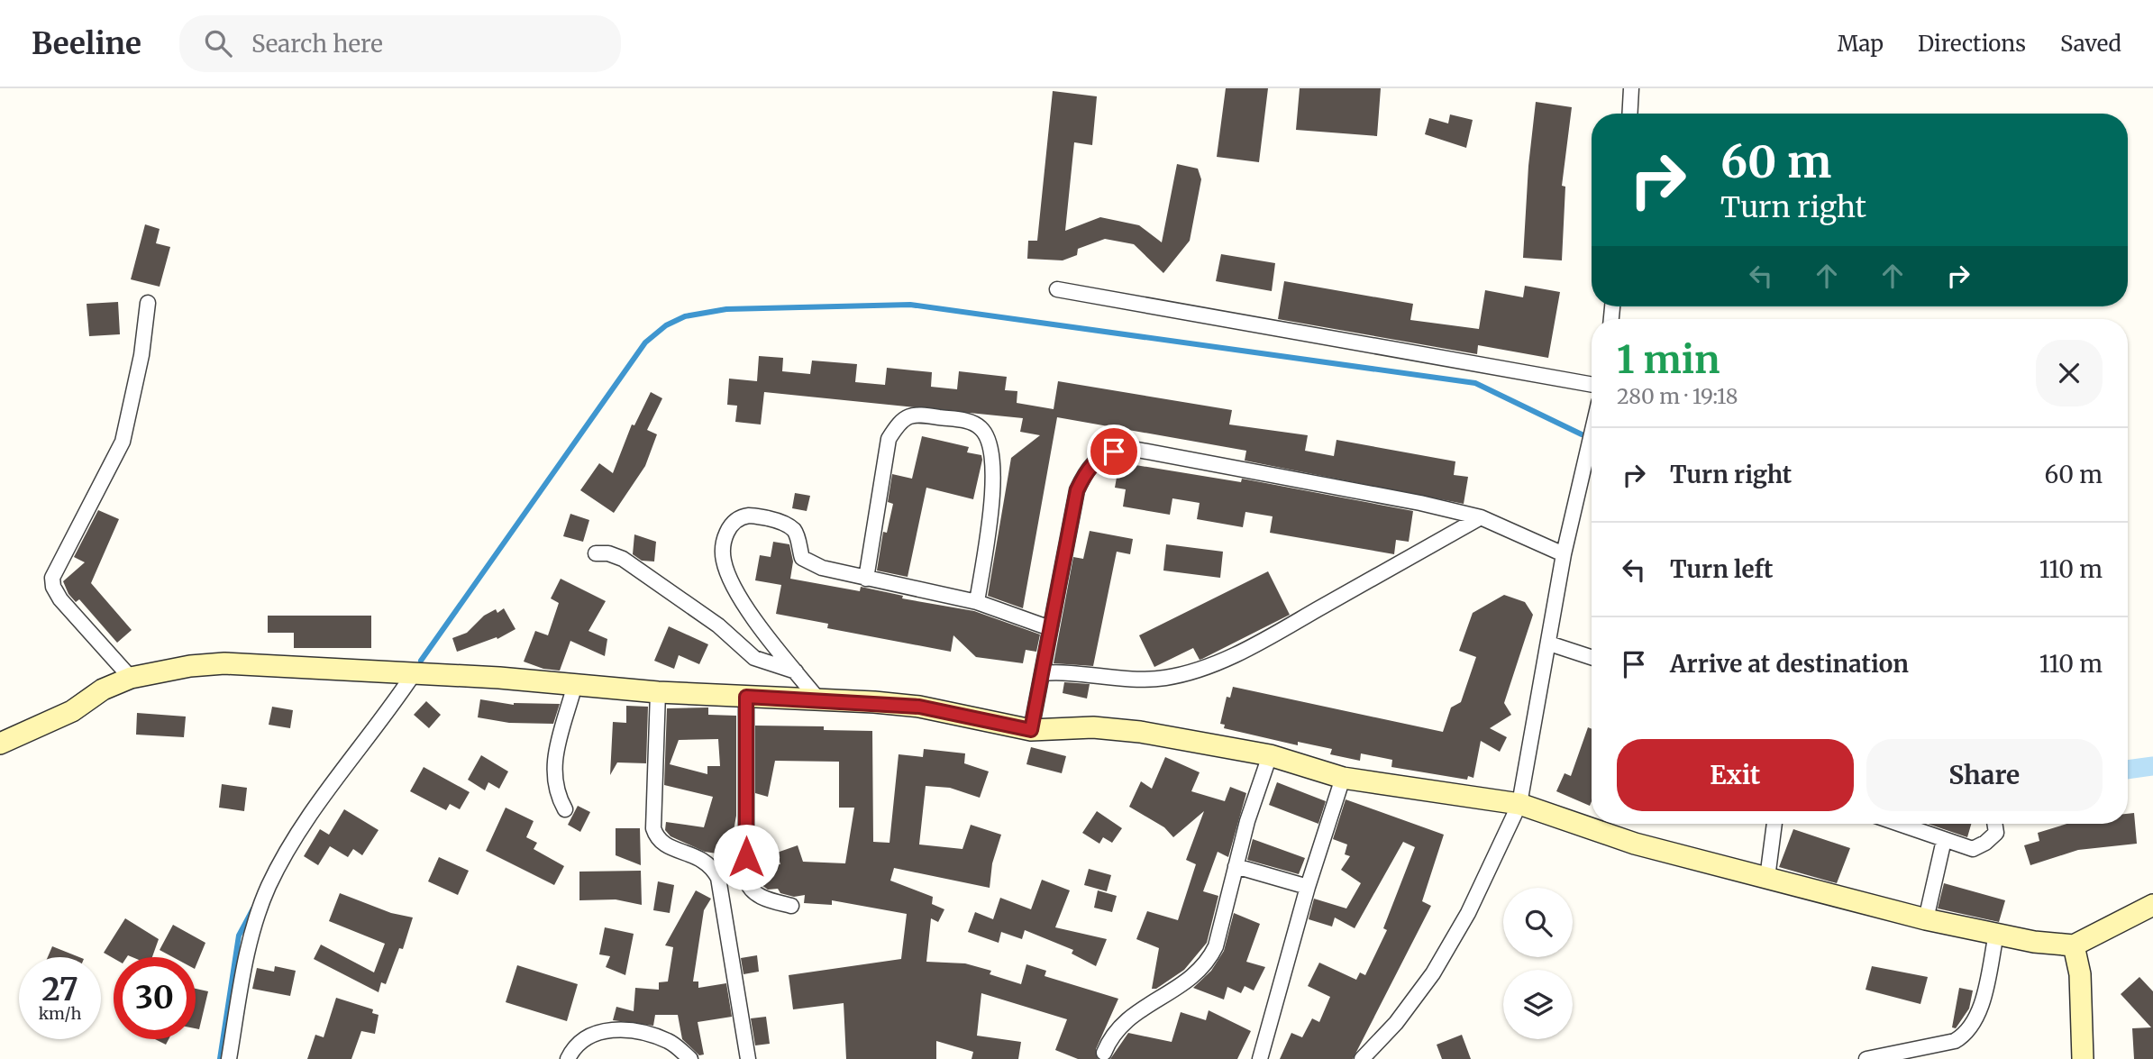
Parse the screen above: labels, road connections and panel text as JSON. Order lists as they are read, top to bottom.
{
  "page": {
    "header": "Beeline",
    "search": "Search here",
    "nav": ["Map", "Directions", "Saved"],
    "turn": ["60 m", "Turn right"],
    "heading": ["1 min", "280 m · 19:18"],
    "list": [
      {
        "name": "Turn right",
        "value": "60 m"
      },
      {
        "name": "Turn left",
        "value": "110 m"
      },
      {
        "name": "Arrive at destination",
        "value": "110 m"
      }
    ],
    "buttons": ["Exit", "Share"],
    "speed": "27 km/h",
    "limit": "30"
  }
}
